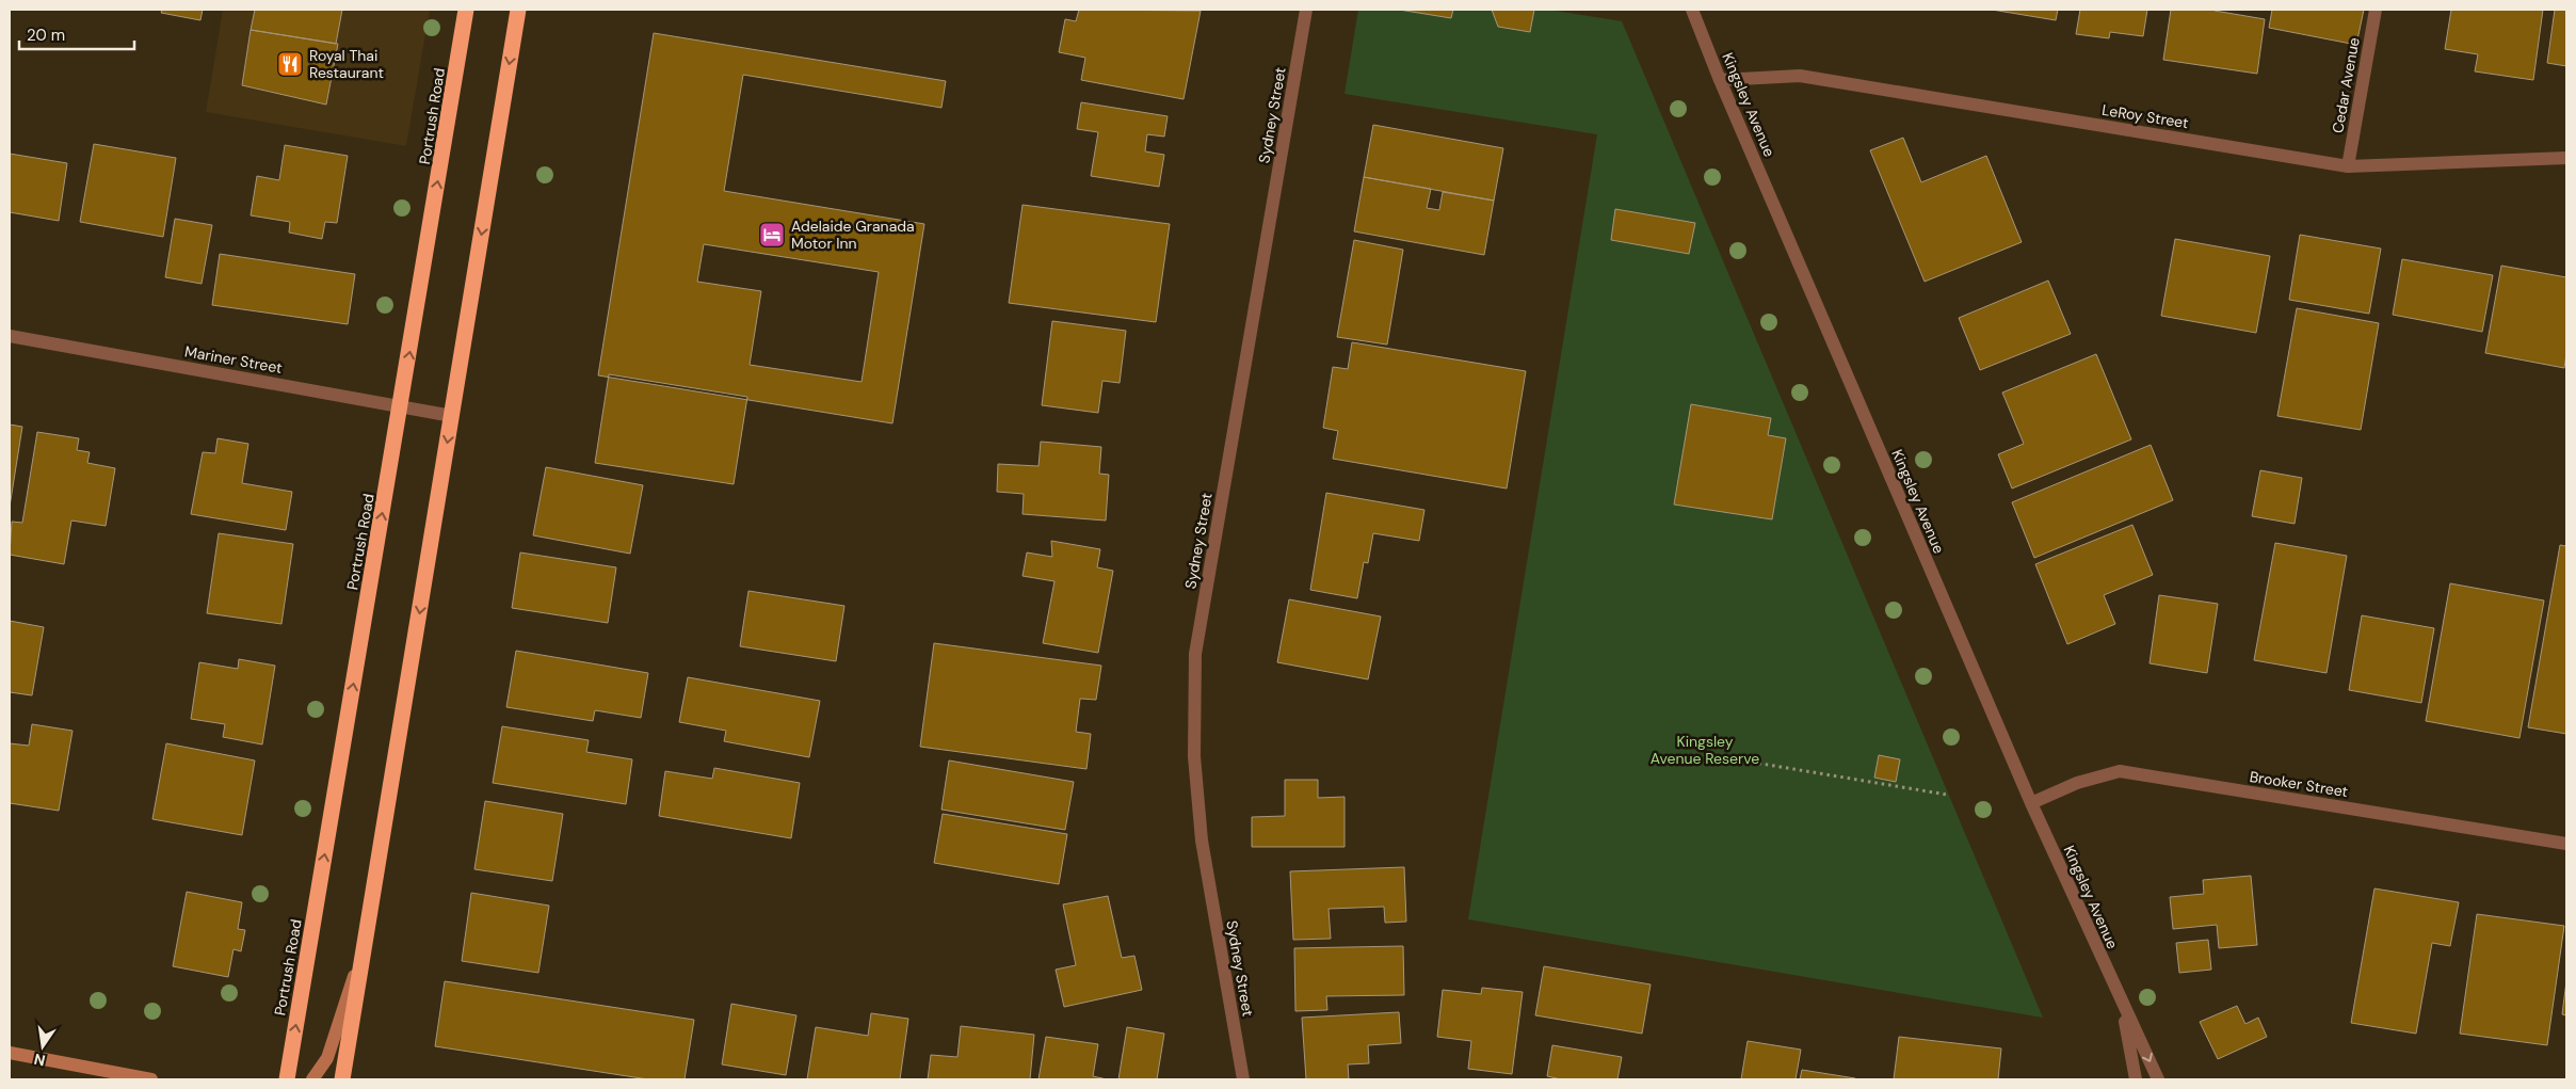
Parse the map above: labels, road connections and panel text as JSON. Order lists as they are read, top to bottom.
{
  "streets": {
    "highway": ["Portrush Road"],
    "street": [
      "Cedar Avenue",
      "Kingsley Avenue",
      "Sydney Street",
      "LeRoy Street",
      "Mariner Street",
      "Brooker Street"
    ]
  },
  "crossings": [
    ["Cedar Avenue", "LeRoy Street"],
    ["Kingsley Avenue", "LeRoy Street"],
    ["Kingsley Avenue", "Brooker Street"],
    ["Portrush Road", "Mariner Street"]
  ],
  "parks": ["Kingsley Avenue Reserve"],
  "places": {
    "restaurant": ["Royal Thai Restaurant"],
    "hotel": ["Adelaide Granada Motor Inn"]
  },
  "scale_bar": "20 m",
  "north": "bottom"
}
